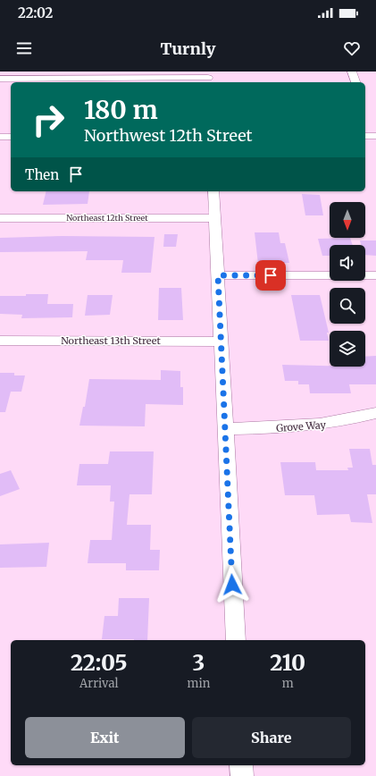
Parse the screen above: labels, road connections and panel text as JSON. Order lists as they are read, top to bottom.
{
  "streets": {
    "street": ["Northeast 12th Street", "Northeast 13th Street", "Grove Way"]
  },
  "north": "bottom",
  "page": {
    "status": "22:02",
    "header": "Turnly",
    "turn": ["180 m", "Northwest 12th Street"],
    "then": "Then",
    "eta": [
      "22:05",
      "Arrival",
      "3",
      "min",
      "210",
      "m"
    ],
    "buttons": ["Exit", "Share"]
  }
}
